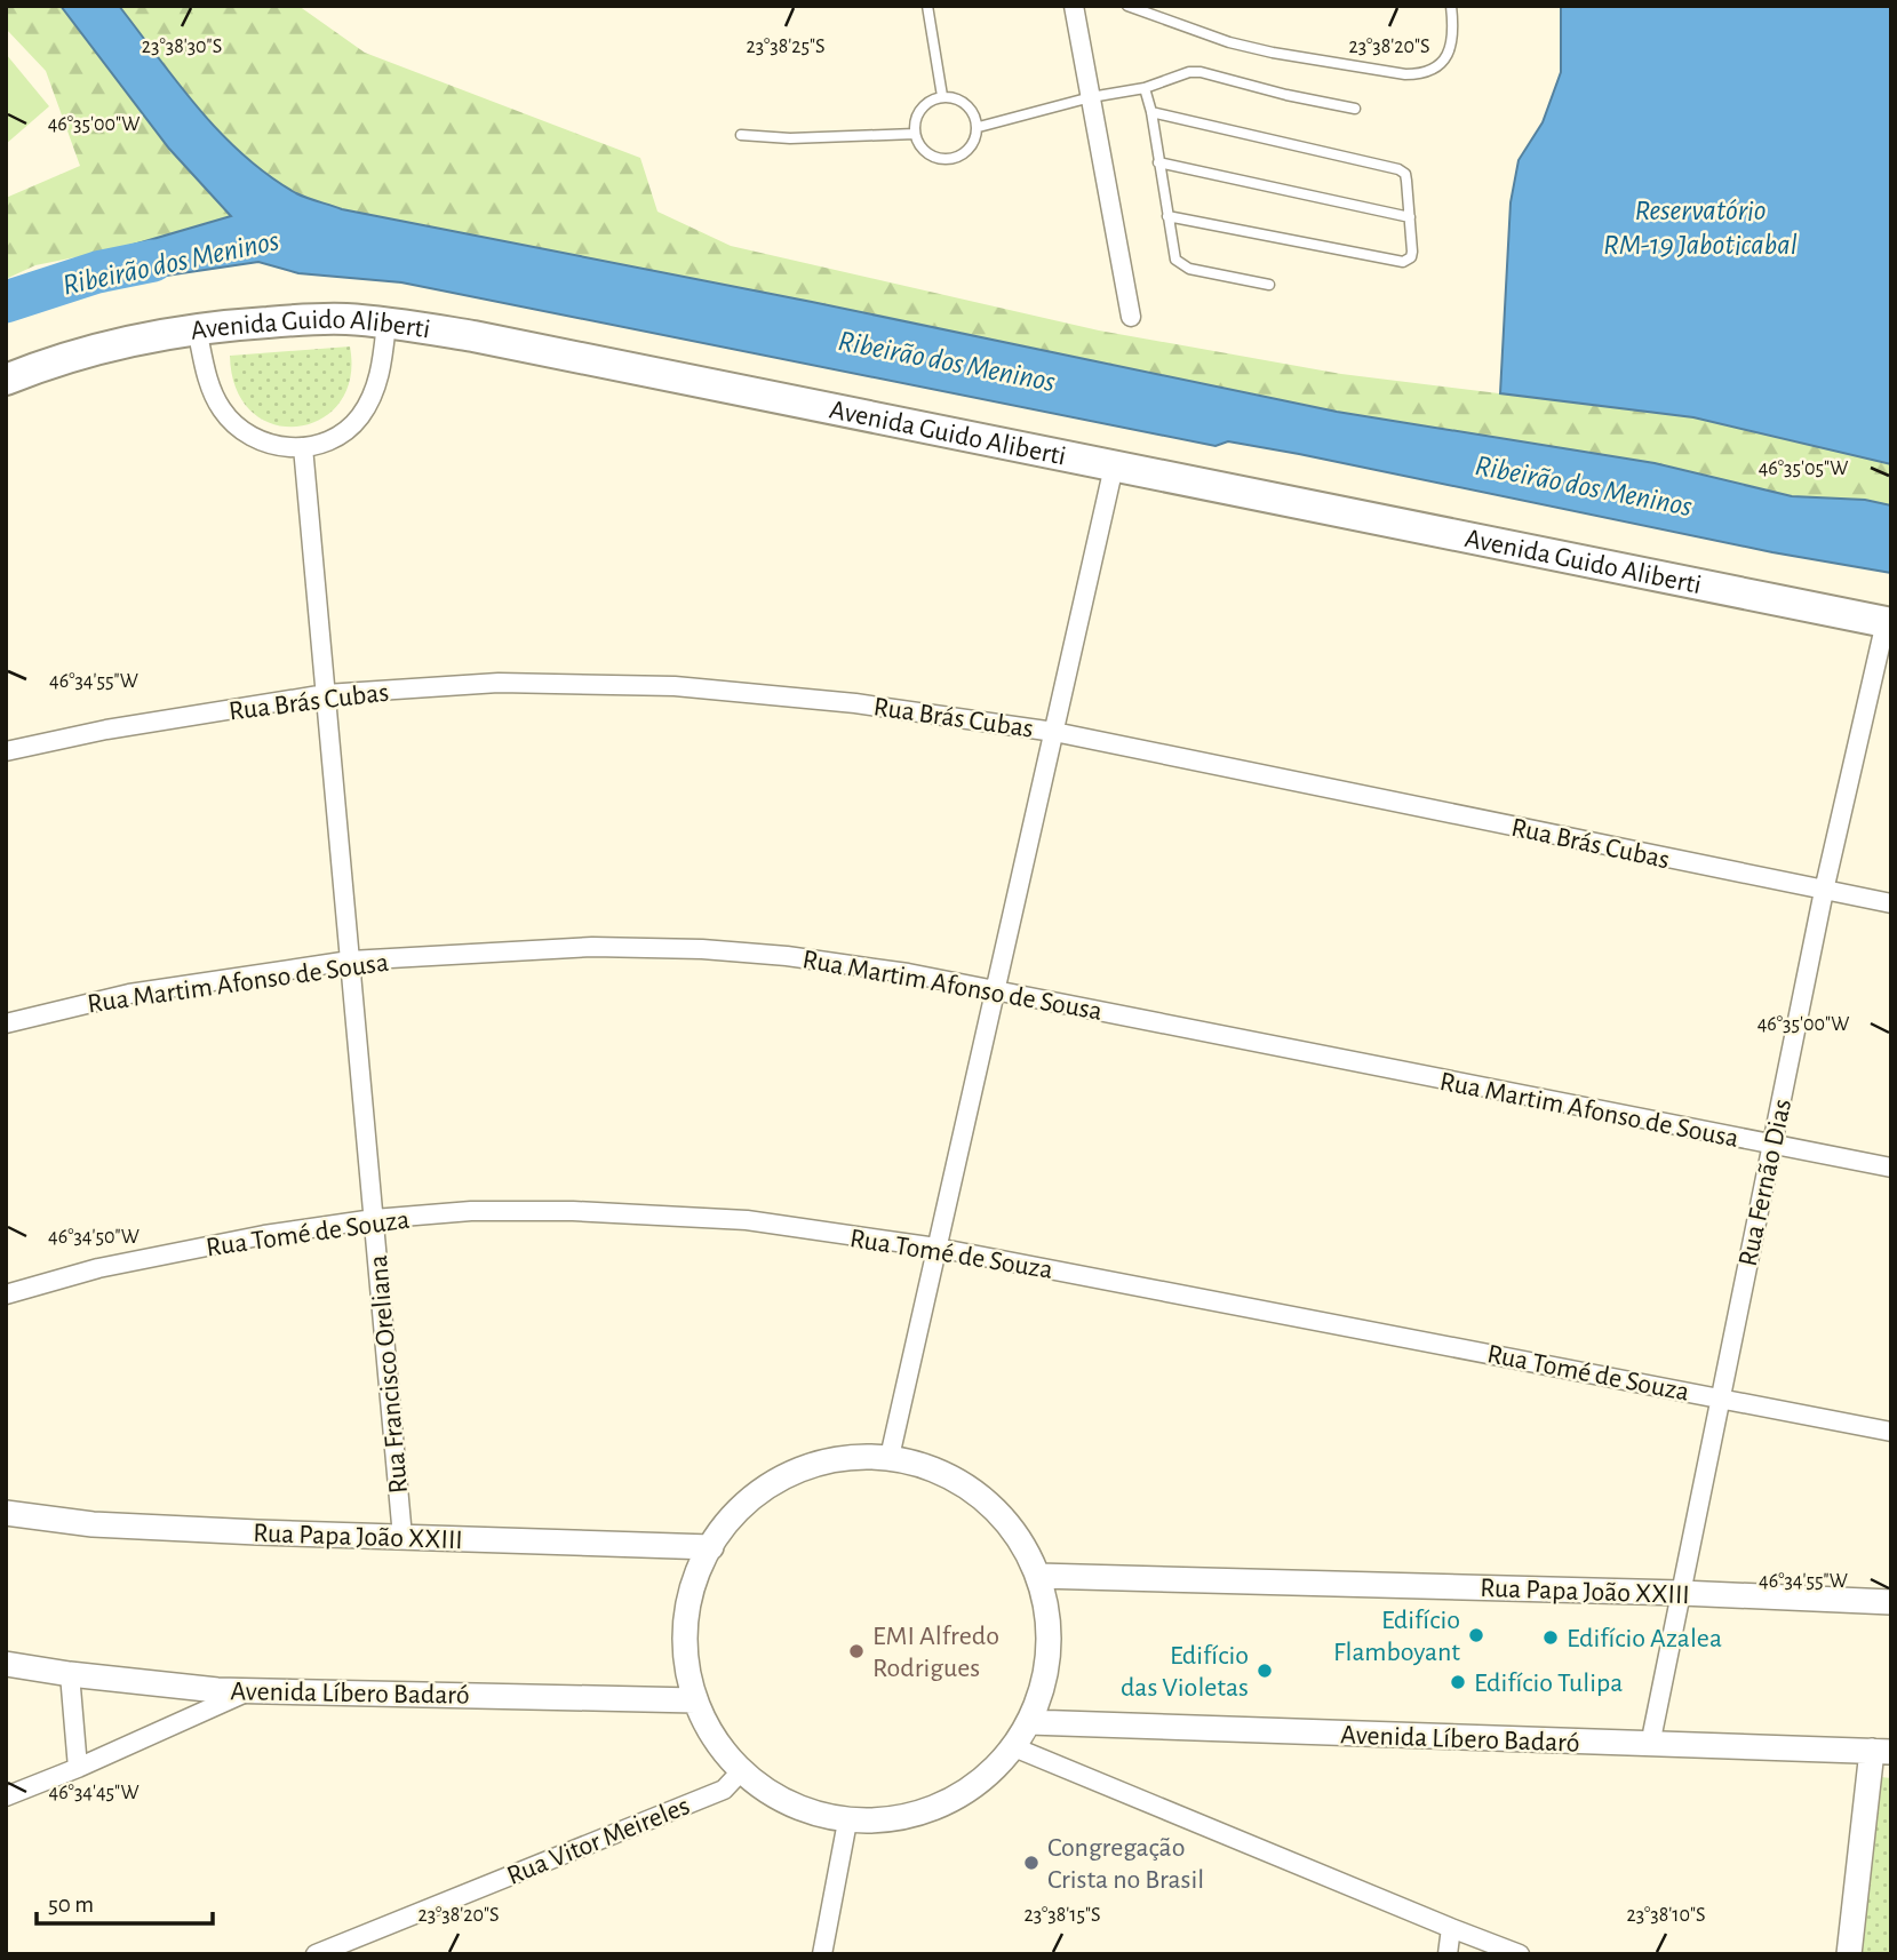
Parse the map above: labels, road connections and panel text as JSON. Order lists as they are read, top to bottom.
{
  "streets": {
    "main road": ["Avenida Guido Aliberti"],
    "street": [
      "Rua Brás Cubas",
      "Rua Martim Afonso de Sousa",
      "Rua Fernão Dias",
      "Rua Tomé de Souza",
      "Rua Francisco Oreliana",
      "Rua Papa João XXIII",
      "Avenida Líbero Badaró",
      "Rua Vitor Meireles"
    ]
  },
  "crossings": [
    ["Avenida Guido Aliberti", "Rua Fernão Dias"],
    ["Rua Brás Cubas", "Rua Fernão Dias"],
    ["Rua Brás Cubas", "Rua Francisco Oreliana"],
    ["Rua Martim Afonso de Sousa", "Rua Fernão Dias"],
    ["Rua Martim Afonso de Sousa", "Rua Francisco Oreliana"],
    ["Rua Fernão Dias", "Rua Tomé de Souza"],
    ["Rua Fernão Dias", "Rua Papa João XXIII"],
    ["Rua Fernão Dias", "Avenida Líbero Badaró"],
    ["Rua Tomé de Souza", "Rua Francisco Oreliana"],
    ["Rua Francisco Oreliana", "Rua Papa João XXIII"]
  ],
  "water": ["Reservatório RM-19 Jaboticabal", "Ribeirão dos Meninos"],
  "places": [
    "Edifício Flamboyant",
    "Edifício Azalea",
    "EMI Alfredo Rodrigues",
    "Edifício das Violetas",
    "Edifício Tulipa",
    "Congregação Crista no Brasil"
  ],
  "scale_bar": "50 m",
  "coordinates": [
    "23°38'30\"S",
    "23°38'25\"S",
    "23°38'20\"S",
    "46°35'00\"W",
    "46°35'05\"W",
    "46°34'55\"W",
    "46°34'50\"W",
    "46°34'45\"W",
    "23°38'15\"S",
    "23°38'10\"S"
  ]
}
